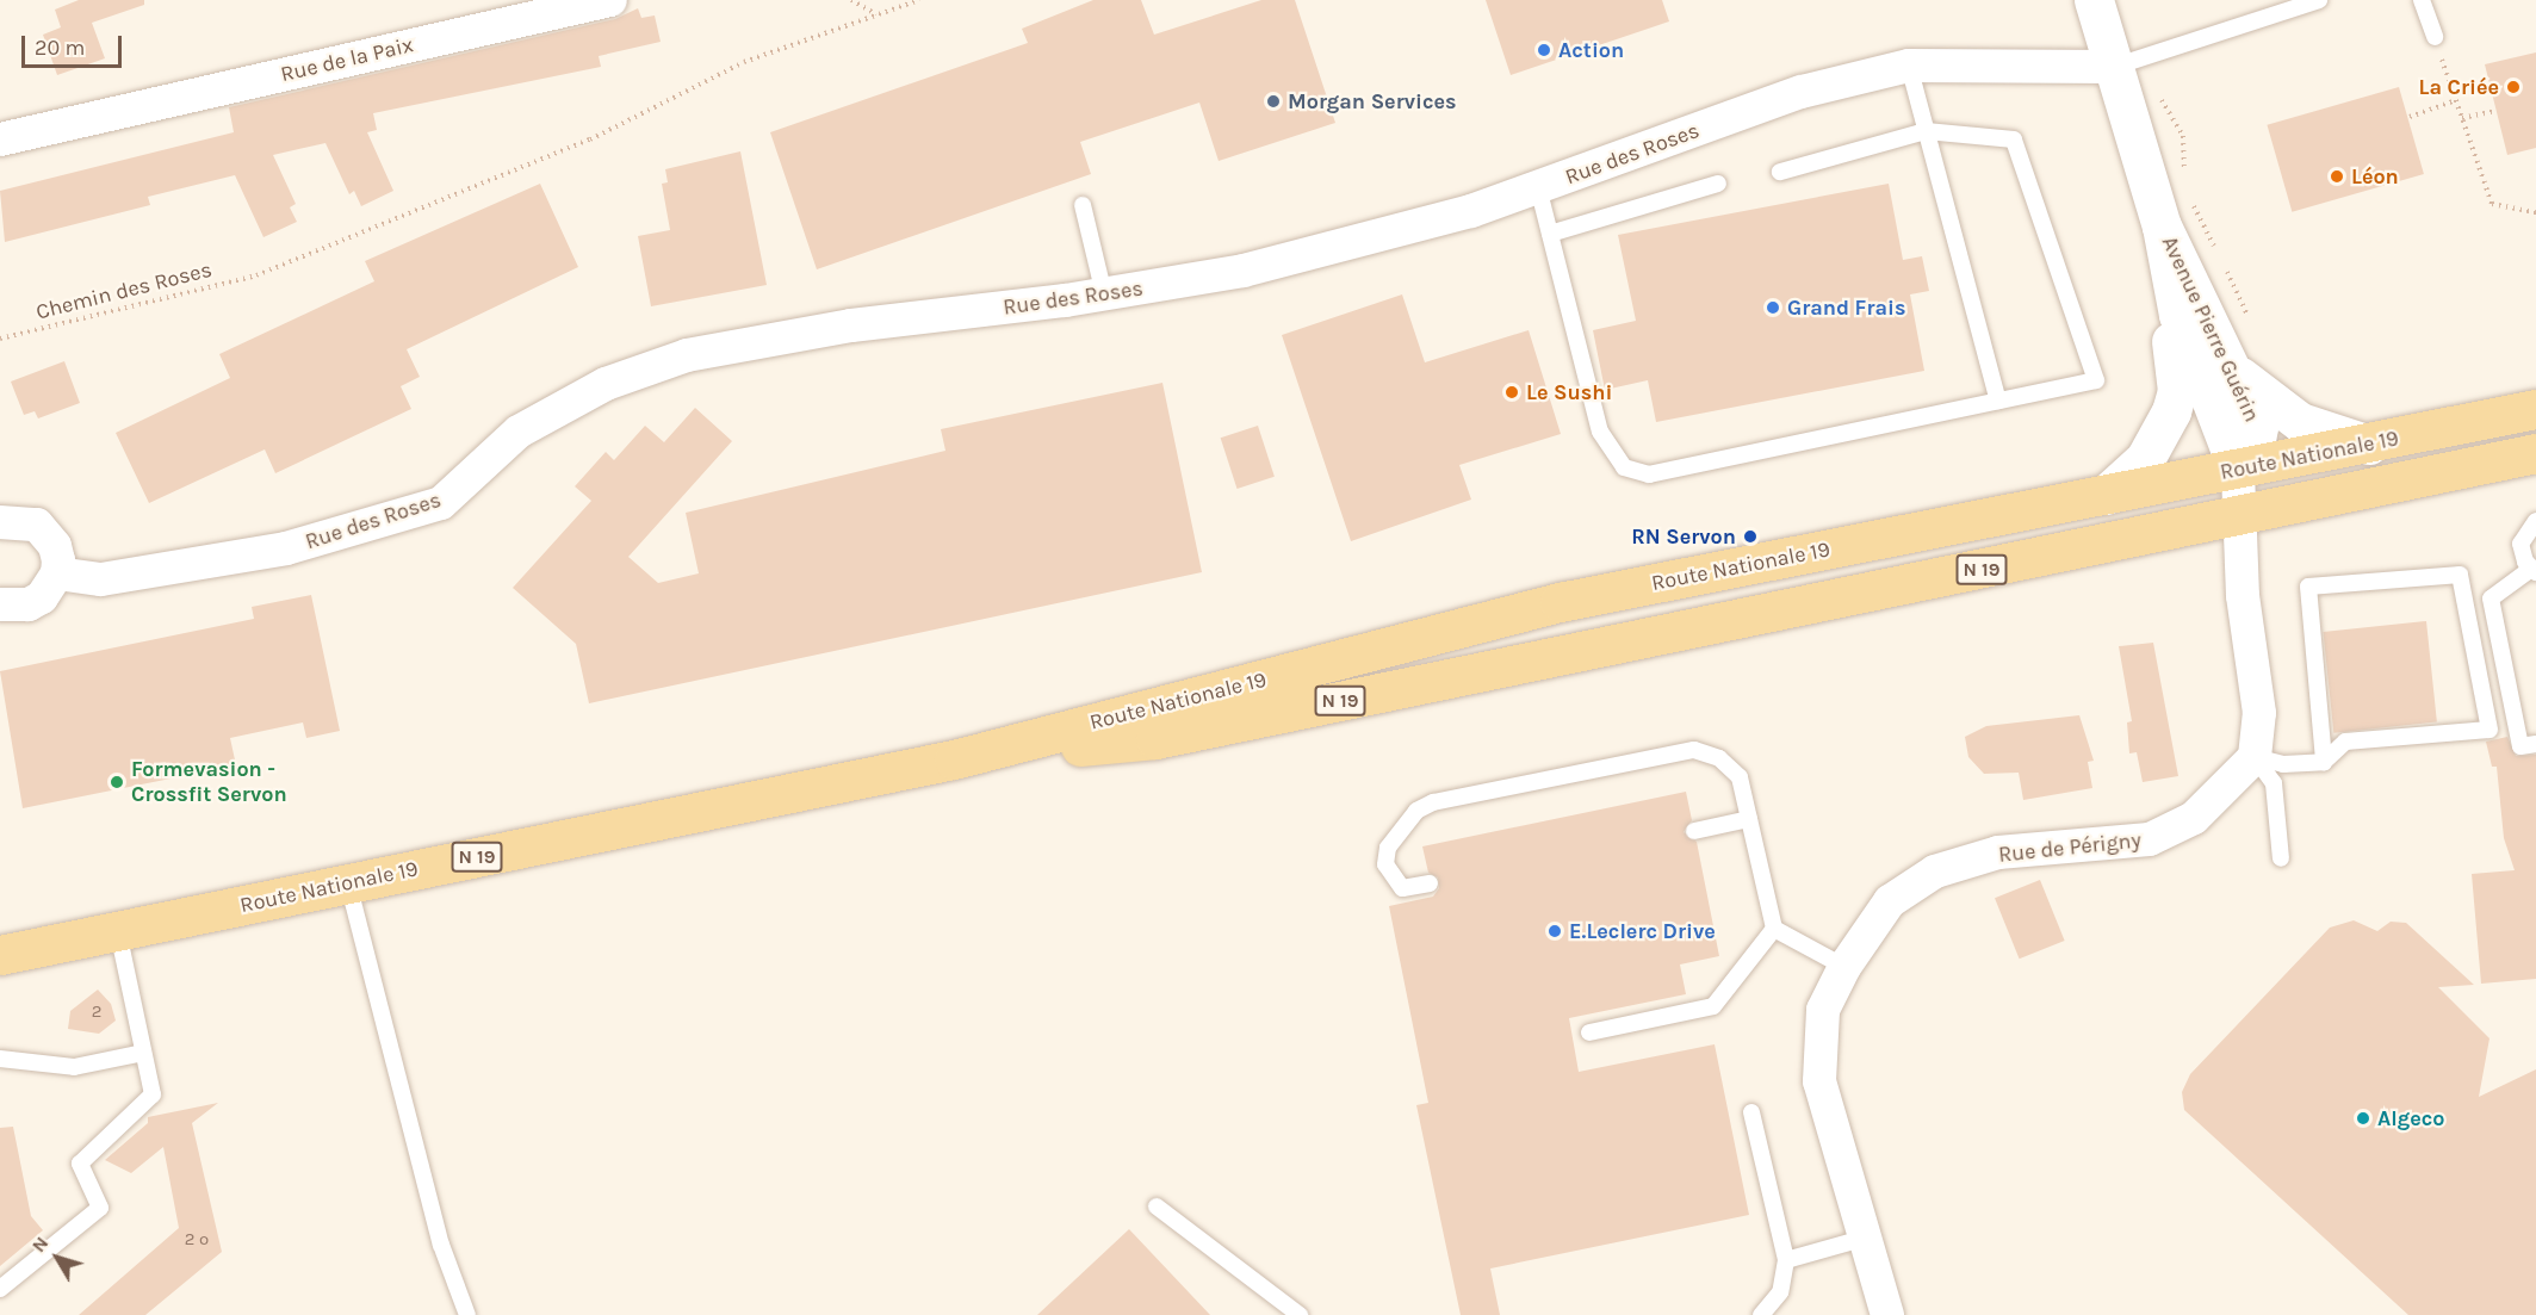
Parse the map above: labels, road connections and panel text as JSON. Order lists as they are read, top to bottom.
{
  "streets": {
    "main road": ["Route Nationale 19", "N 19"],
    "street": [
      "Rue de la Paix",
      "Rue des Roses",
      "Avenue Pierre Guérin",
      "Rue de Périgny"
    ],
    "path": ["Chemin des Roses"]
  },
  "crossings": [
    ["Rue des Roses", "Avenue Pierre Guérin"],
    ["Avenue Pierre Guérin", "Route Nationale 19"]
  ],
  "places": [
    "Action",
    "La Criée",
    "Morgan Services",
    "Léon",
    "Grand Frais",
    "Le Sushi",
    "RN Servon",
    "Formevasion - Crossfit Servon",
    "E.Leclerc Drive",
    "Algeco"
  ],
  "house_numbers": ["2", "2 o"],
  "scale_bar": "20 m",
  "north": "top left"
}
